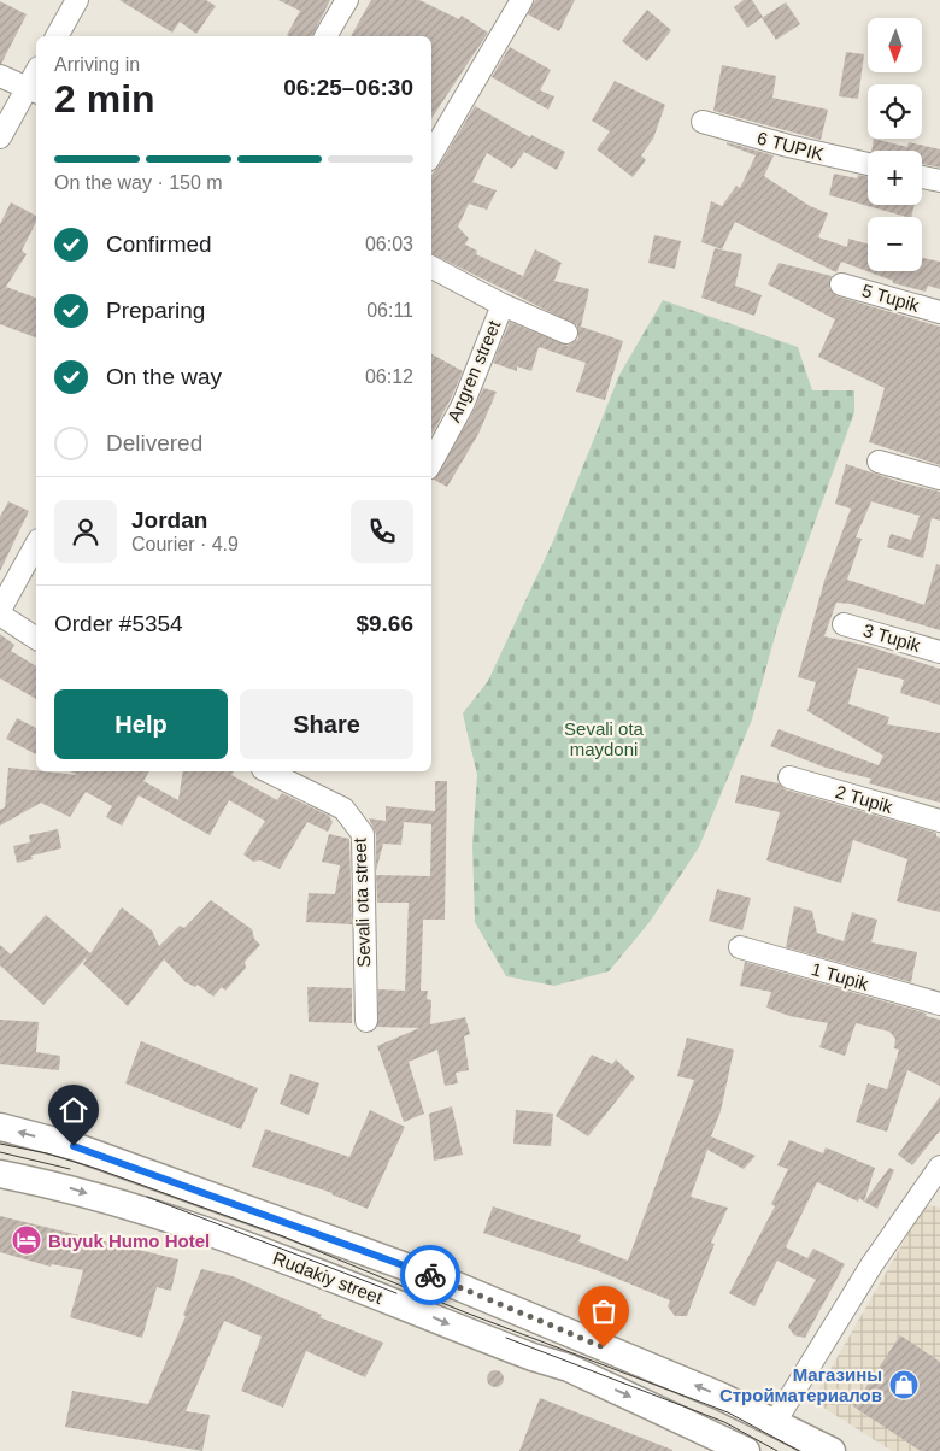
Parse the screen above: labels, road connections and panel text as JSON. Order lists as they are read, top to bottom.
{
  "streets": {
    "main road": ["Rudakiy street"],
    "street": [
      "6 TUPIK",
      "5 Tupik",
      "Angren street",
      "3 Tupik",
      "2 Tupik",
      "Sevali ota street",
      "1 Tupik"
    ]
  },
  "parks": ["Sevali ota maydoni"],
  "places": {
    "hotel": ["Buyuk Humo Hotel"],
    "shop": ["Магазины Стройматериалов"]
  },
  "north": "bottom",
  "page": {
    "map_buttons": ["+", "−"],
    "heading": ["2 min", "Arriving in", "06:25–06:30"],
    "panel": [
      "Jordan",
      "Courier · 4.9",
      "Order #5354",
      "$9.66"
    ],
    "bar": "On the way · 150 m",
    "list": [
      ["Confirmed", "06:03"],
      ["Preparing", "06:11"],
      ["On the way", "06:12"],
      "Delivered"
    ],
    "buttons": ["Help", "Share"]
  }
}
